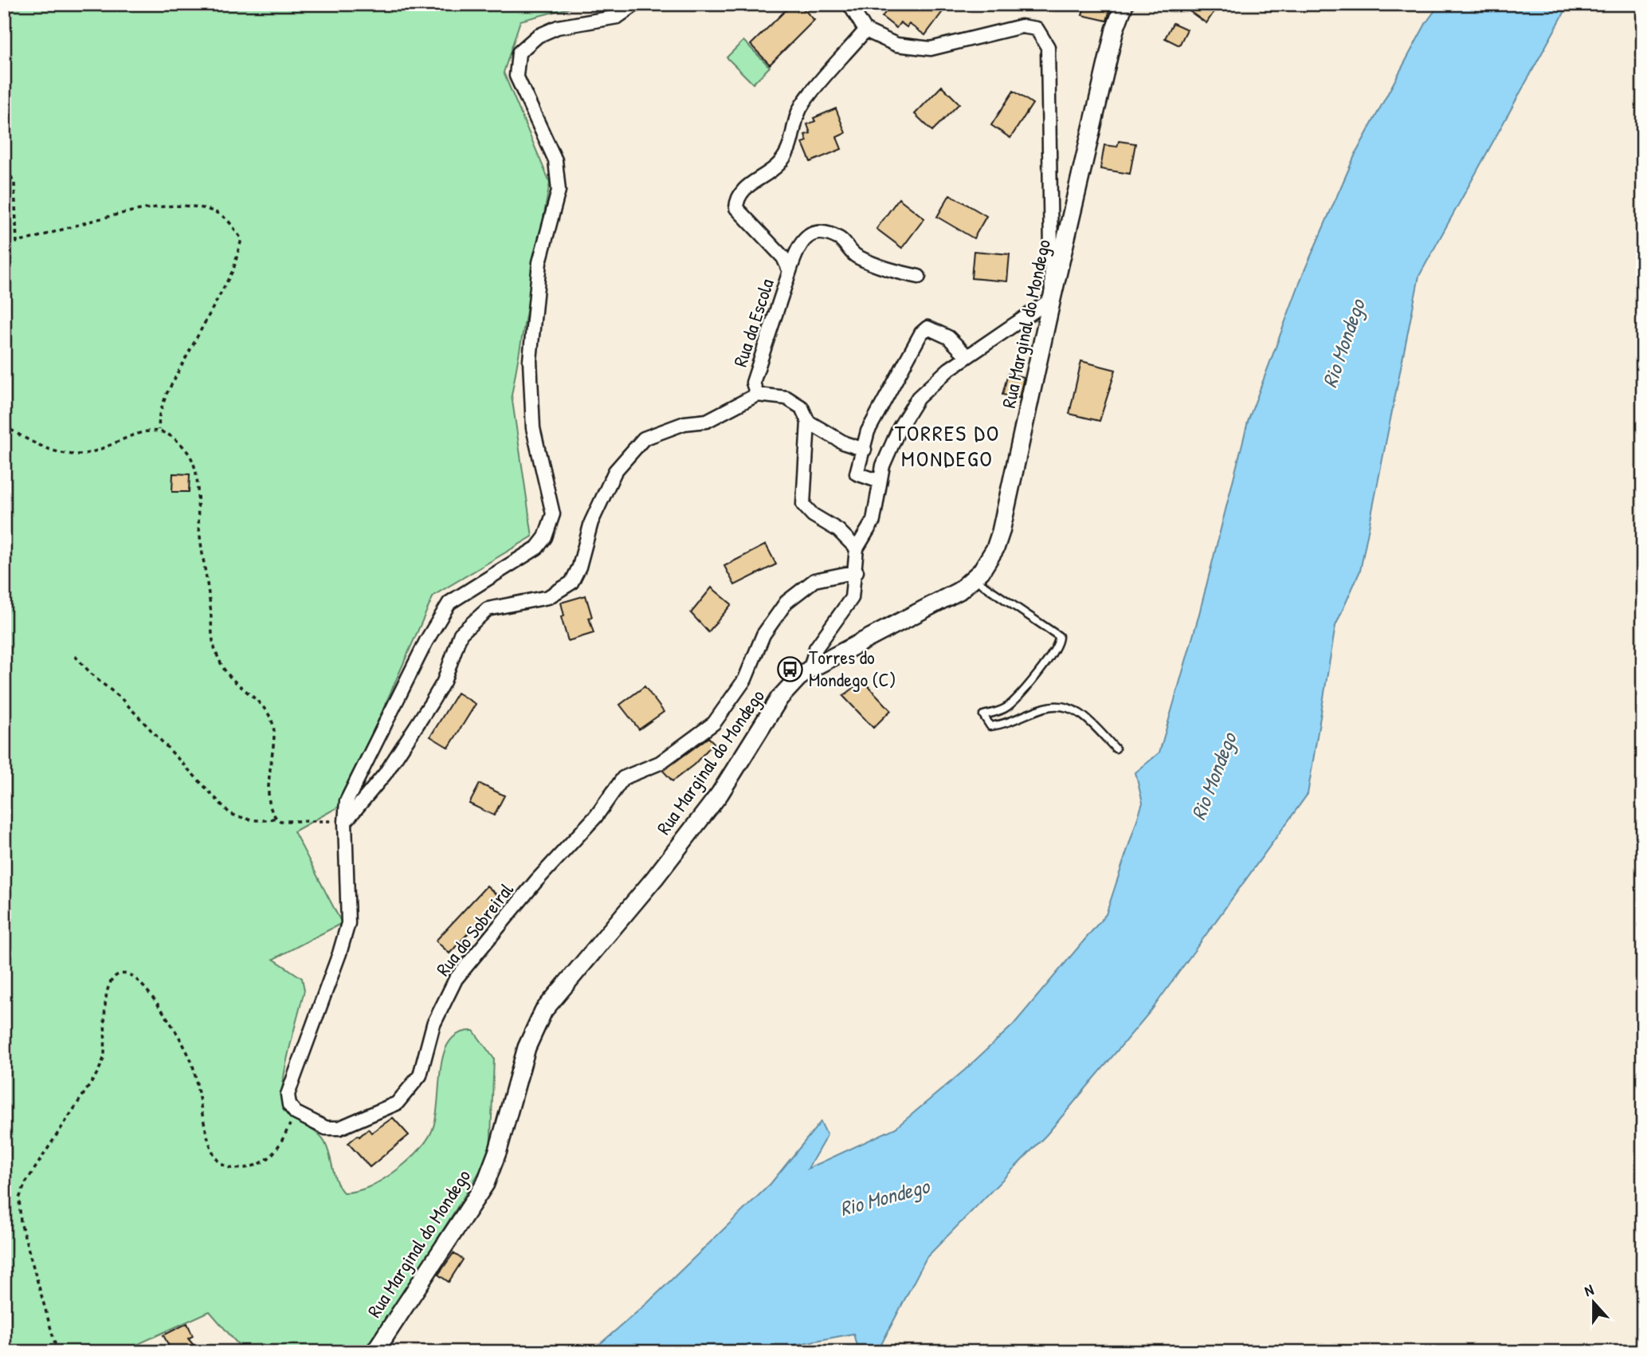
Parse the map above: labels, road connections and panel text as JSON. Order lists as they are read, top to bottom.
{
  "streets": {
    "main road": ["Rua Marginal do Mondego"],
    "street": ["Rua da Escola", "Rua do Sobreiral"]
  },
  "districts": ["TORRES DO MONDEGO"],
  "water": ["Rio Mondego"],
  "places": {
    "bus stop": ["Torres do Mondego (C)"]
  },
  "north": "top"
}
